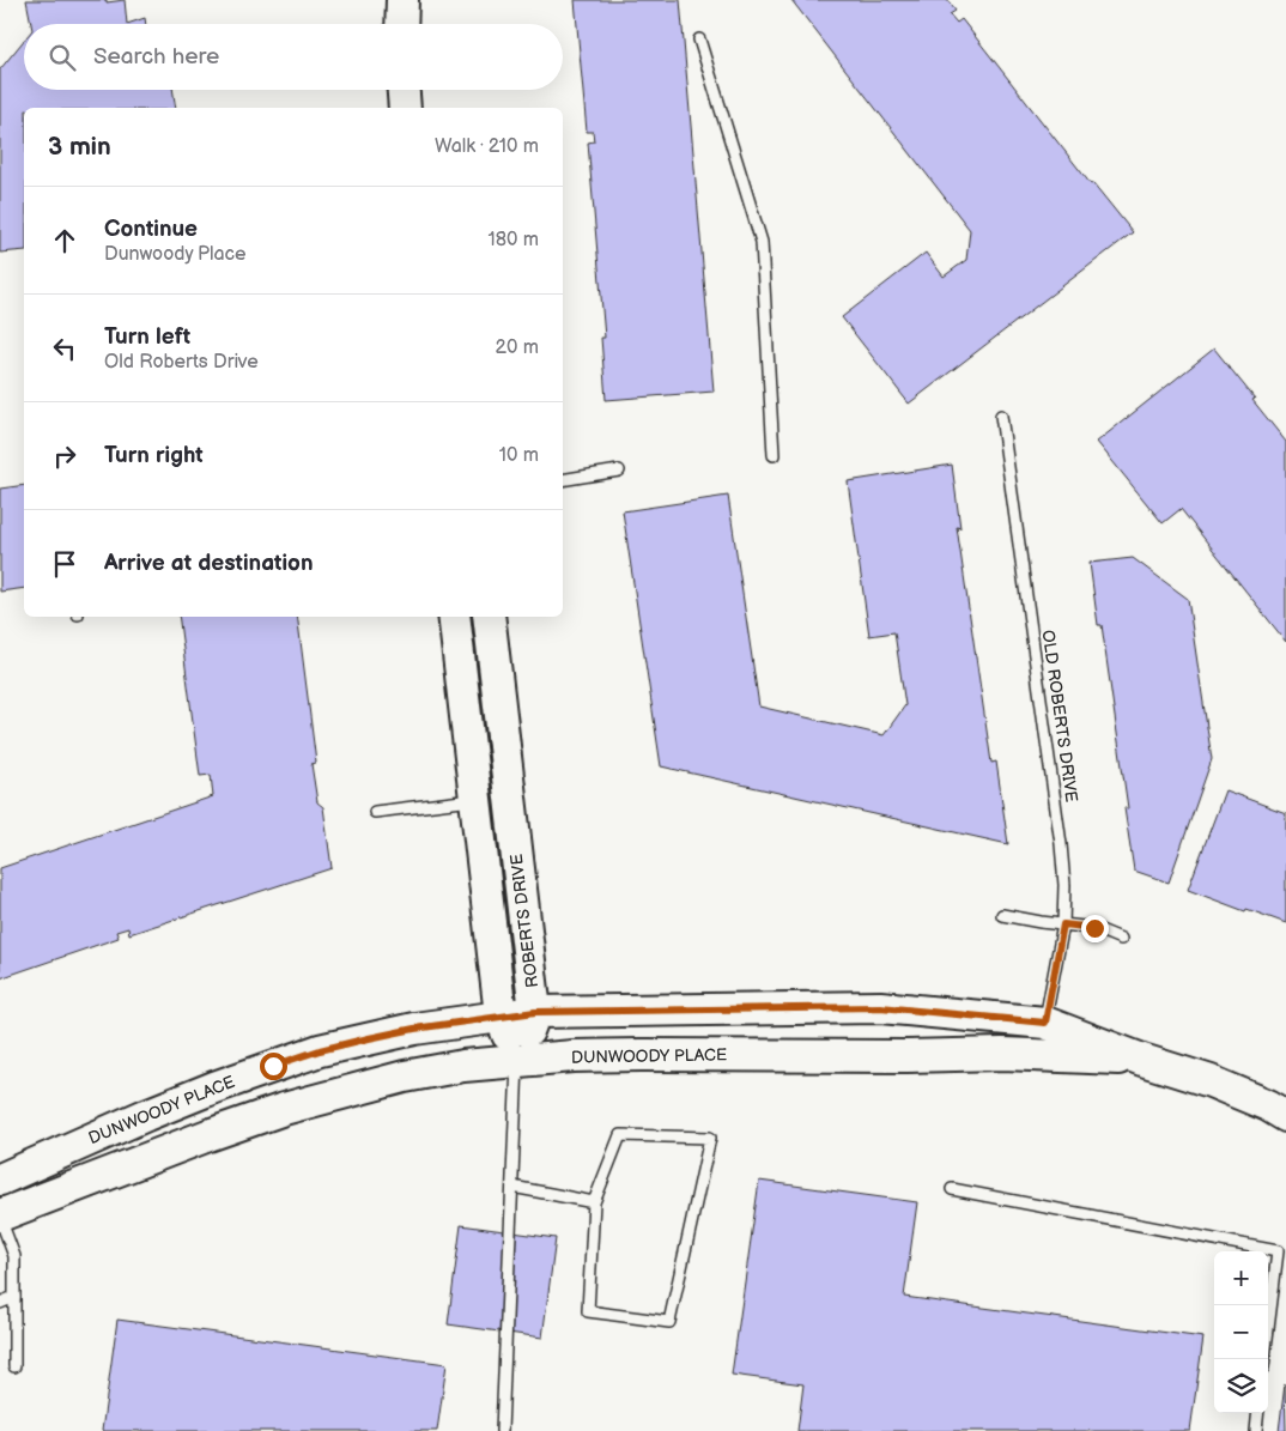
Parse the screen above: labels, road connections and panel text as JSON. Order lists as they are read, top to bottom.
{
  "streets": {
    "street": ["ROBERTS DRIVE", "DUNWOODY PLACE"],
    "lane": ["OLD ROBERTS DRIVE"]
  },
  "crossings": [
    ["OLD ROBERTS DRIVE", "DUNWOODY PLACE"],
    ["ROBERTS DRIVE", "DUNWOODY PLACE"]
  ],
  "page": {
    "search": "Search here",
    "heading": ["3 min", "Walk · 210 m"],
    "list": [
      ["Continue", "Dunwoody Place", "180 m"],
      ["Turn left", "Old Roberts Drive", "20 m"],
      ["Turn right", "10 m"],
      "Arrive at destination"
    ],
    "map_buttons": ["+", "−"]
  }
}
